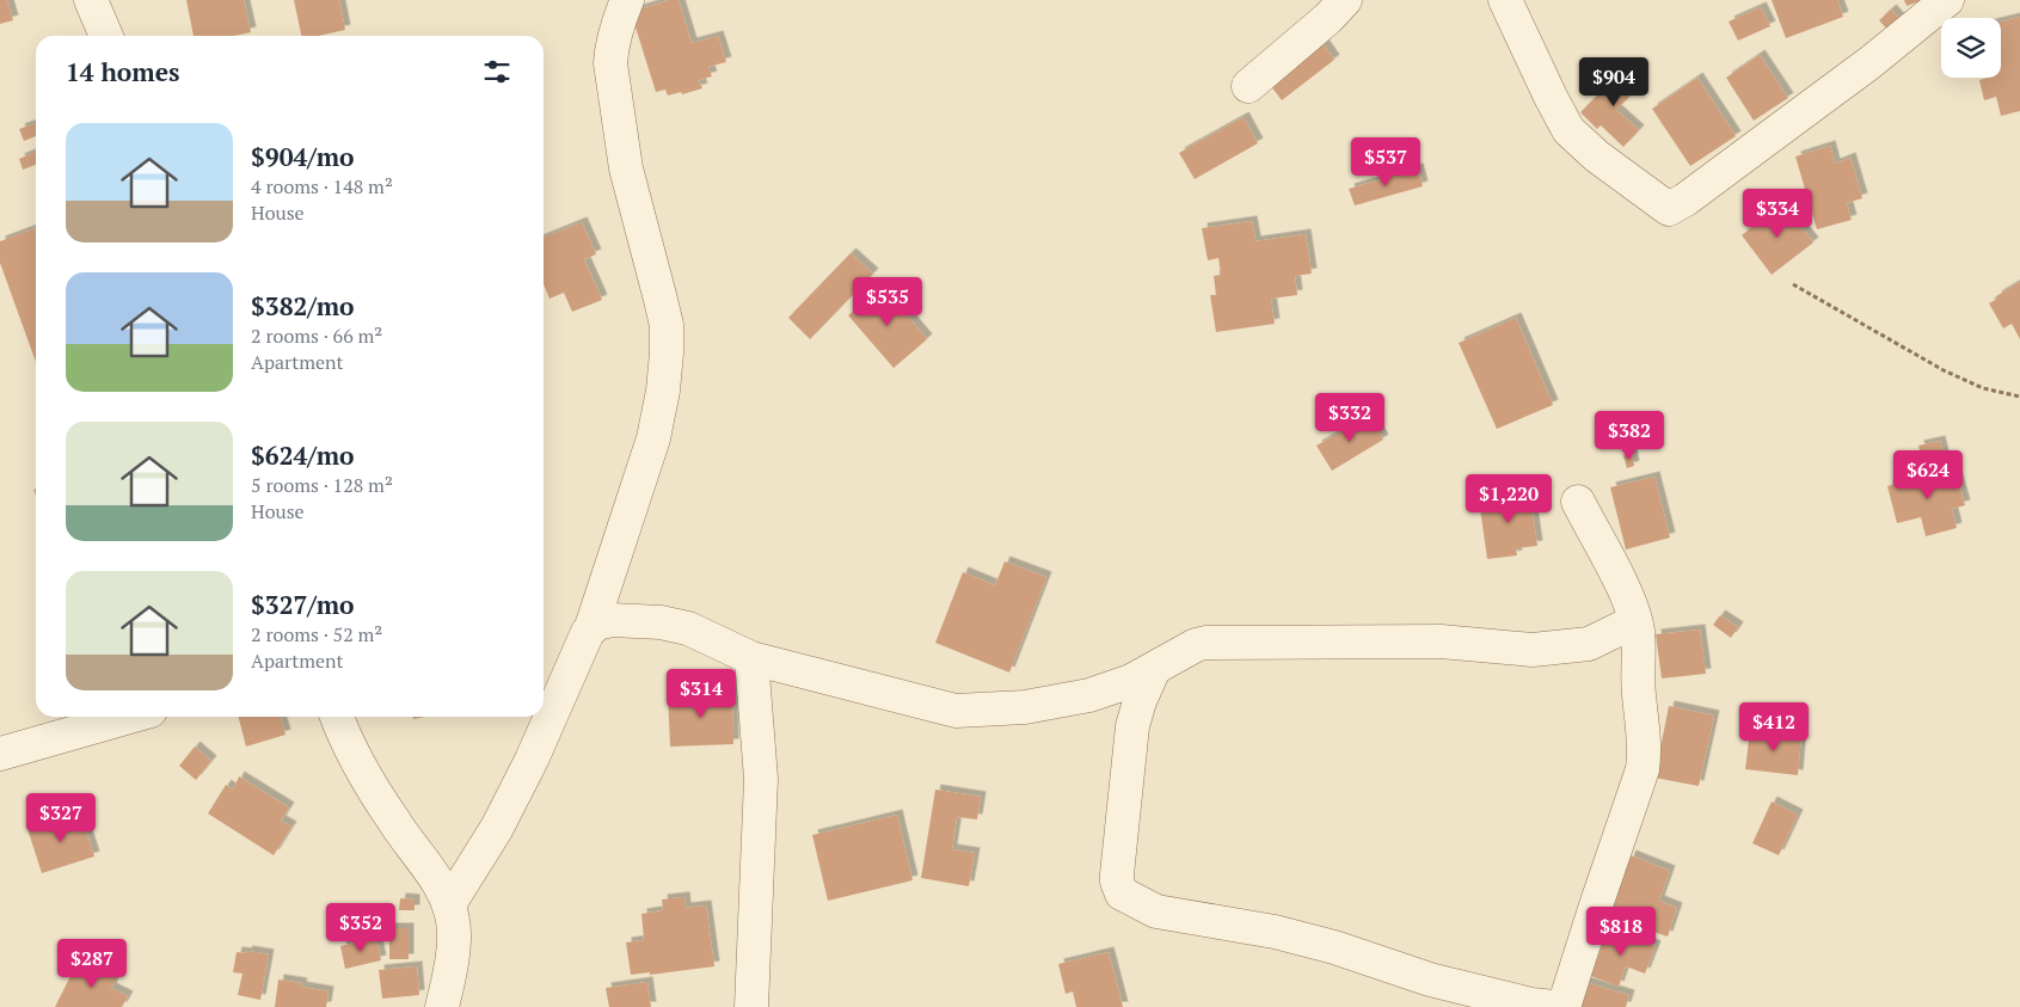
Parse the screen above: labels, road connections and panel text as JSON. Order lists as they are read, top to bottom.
{
  "page": {
    "heading": "14 homes",
    "price": [
      "$904",
      "$537",
      "$334",
      "$535",
      "$332",
      "$382",
      "$624",
      "$1,220",
      "$314",
      "$412",
      "$327",
      "$352",
      "$818",
      "$287"
    ],
    "list": [
      {
        "name": "$904/mo",
        "note": "4 rooms · 148 m² · House"
      },
      {
        "name": "$382/mo",
        "note": "2 rooms · 66 m² · Apartment"
      },
      {
        "name": "$624/mo",
        "note": "5 rooms · 128 m² · House"
      },
      {
        "name": "$327/mo",
        "note": "2 rooms · 52 m² · Apartment"
      }
    ]
  }
}
